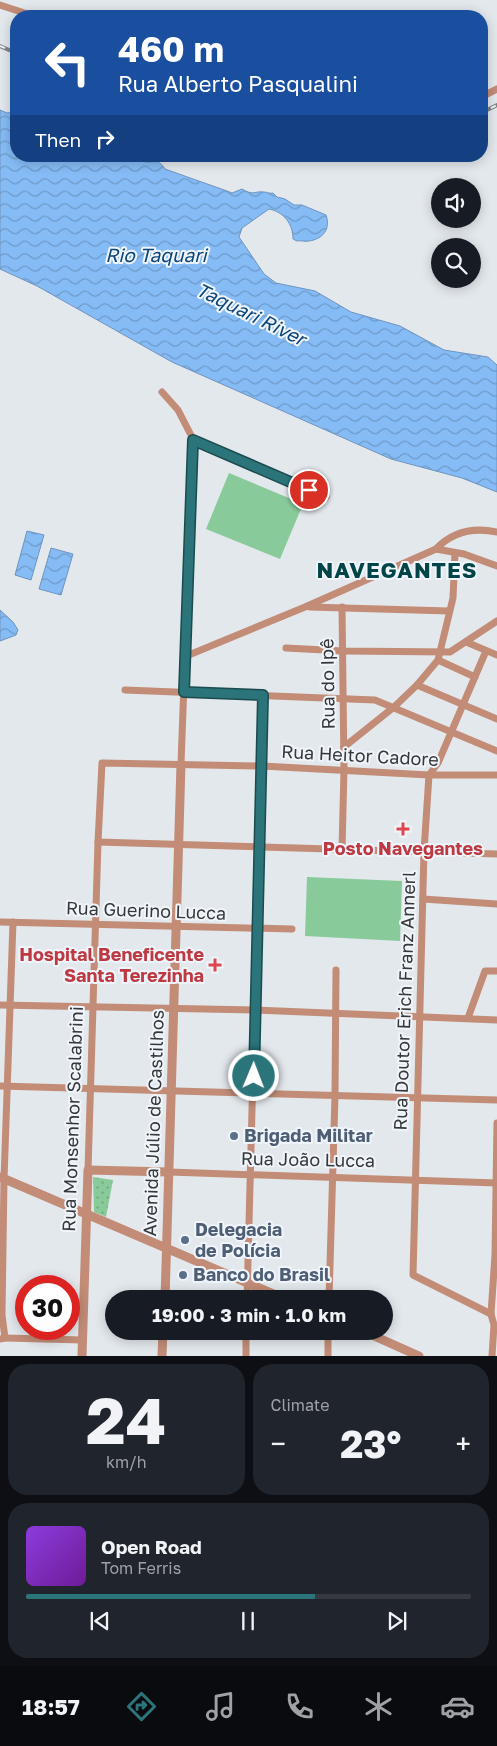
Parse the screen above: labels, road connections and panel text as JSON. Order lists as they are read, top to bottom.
{
  "streets": {
    "street": [
      "Rua do Ipê",
      "Rua Heitor Cadore",
      "Rua Guerino Lucca",
      "Rua Doutor Erich Franz Annerl",
      "Rua Monsenhor Scalabrini",
      "Avenida Júlio de Castilhos",
      "Rua João Lucca"
    ]
  },
  "crossings": [
    ["Rua do Ipê", "Rua Heitor Cadore"],
    ["Rua Heitor Cadore", "Rua Doutor Erich Franz Annerl"],
    ["Rua Heitor Cadore", "Rua Monsenhor Scalabrini"],
    ["Rua Heitor Cadore", "Avenida Júlio de Castilhos"],
    ["Rua Guerino Lucca", "Rua Monsenhor Scalabrini"],
    ["Rua Guerino Lucca", "Avenida Júlio de Castilhos"],
    ["Rua Doutor Erich Franz Annerl", "Rua João Lucca"],
    ["Rua Monsenhor Scalabrini", "Rua João Lucca"],
    ["Avenida Júlio de Castilhos", "Rua João Lucca"]
  ],
  "districts": ["NAVEGANTES"],
  "water": ["Rio Taquari", "Taquari River"],
  "places": {
    "health": ["Posto Navegantes", "Hospital Beneficente Santa Terezinha"],
    "other": ["Brigada Militar", "Delegacia de Polícia", "Banco do Brasil"]
  },
  "page": {
    "turn": ["460 m", "Rua Alberto Pasqualini"],
    "then": "Then",
    "limit": "30",
    "trip": "19:00 · 3 min · 1.0 km",
    "tile": [
      ["24", "km/h"],
      "Climate"
    ],
    "heat": ["−", "23°", "+"],
    "song": ["Open Road", "Tom Ferris"],
    "tabs": "18:57"
  }
}
